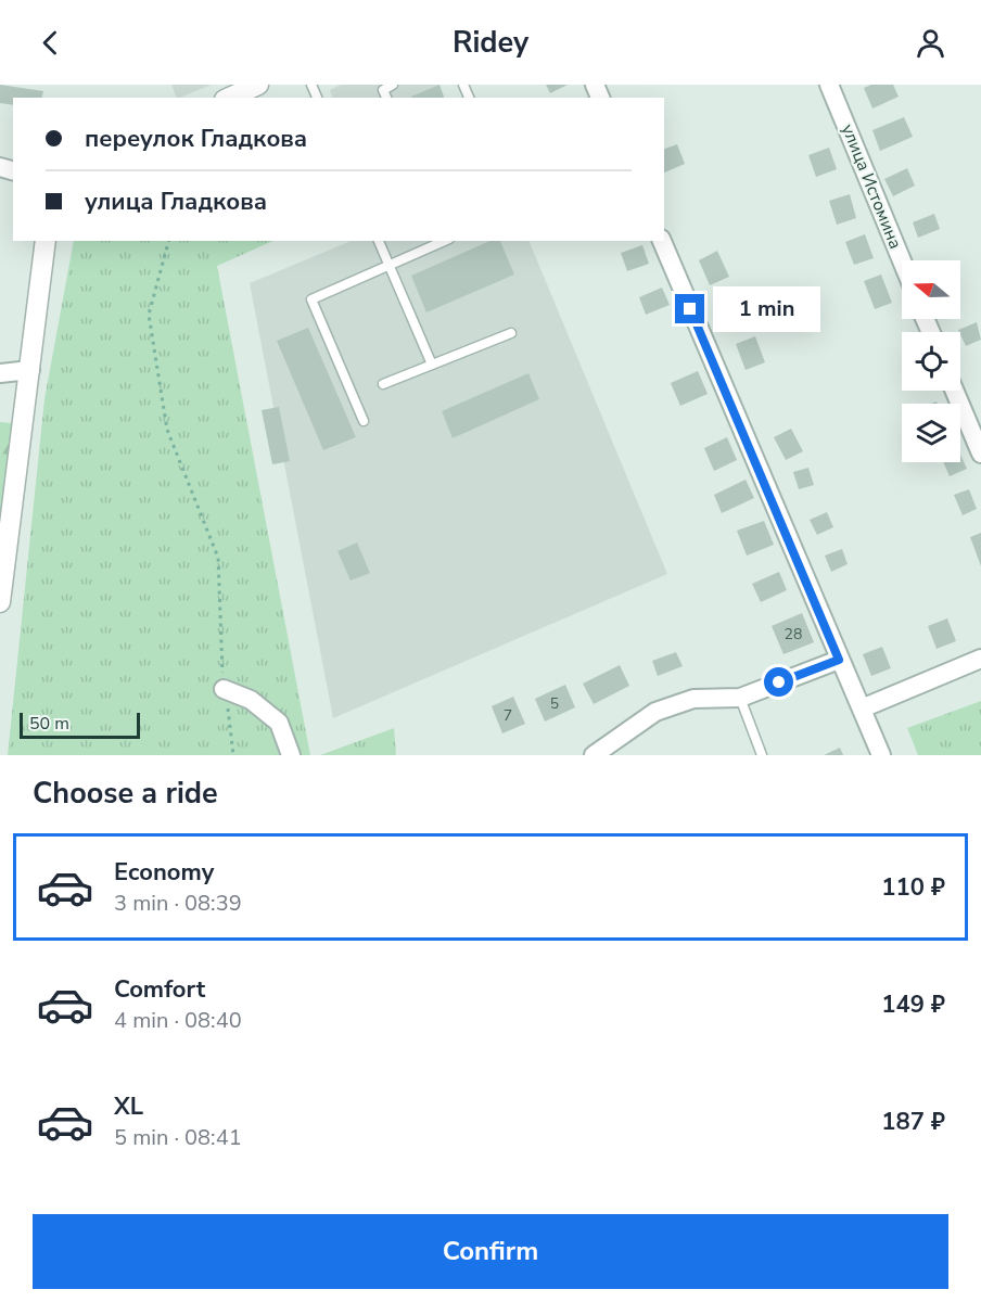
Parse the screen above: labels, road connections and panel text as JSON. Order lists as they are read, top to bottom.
{
  "streets": {
    "street": ["улица Истомина"]
  },
  "house_numbers": ["28", "5", "7"],
  "scale_bar": "50 m",
  "north": "left",
  "page": {
    "header": "Ridey",
    "banner": ["переулок Гладкова", "улица Гладкова"],
    "bubble": "1 min",
    "scale": "50 m",
    "heading": "Choose a ride",
    "list": [
      {
        "name": "Economy",
        "note": "3 min · 08:39",
        "value": "110 ₽"
      },
      {
        "name": "Comfort",
        "note": "4 min · 08:40",
        "value": "149 ₽"
      },
      {
        "name": "XL",
        "note": "5 min · 08:41",
        "value": "187 ₽"
      }
    ],
    "buttons": "Confirm"
  }
}
